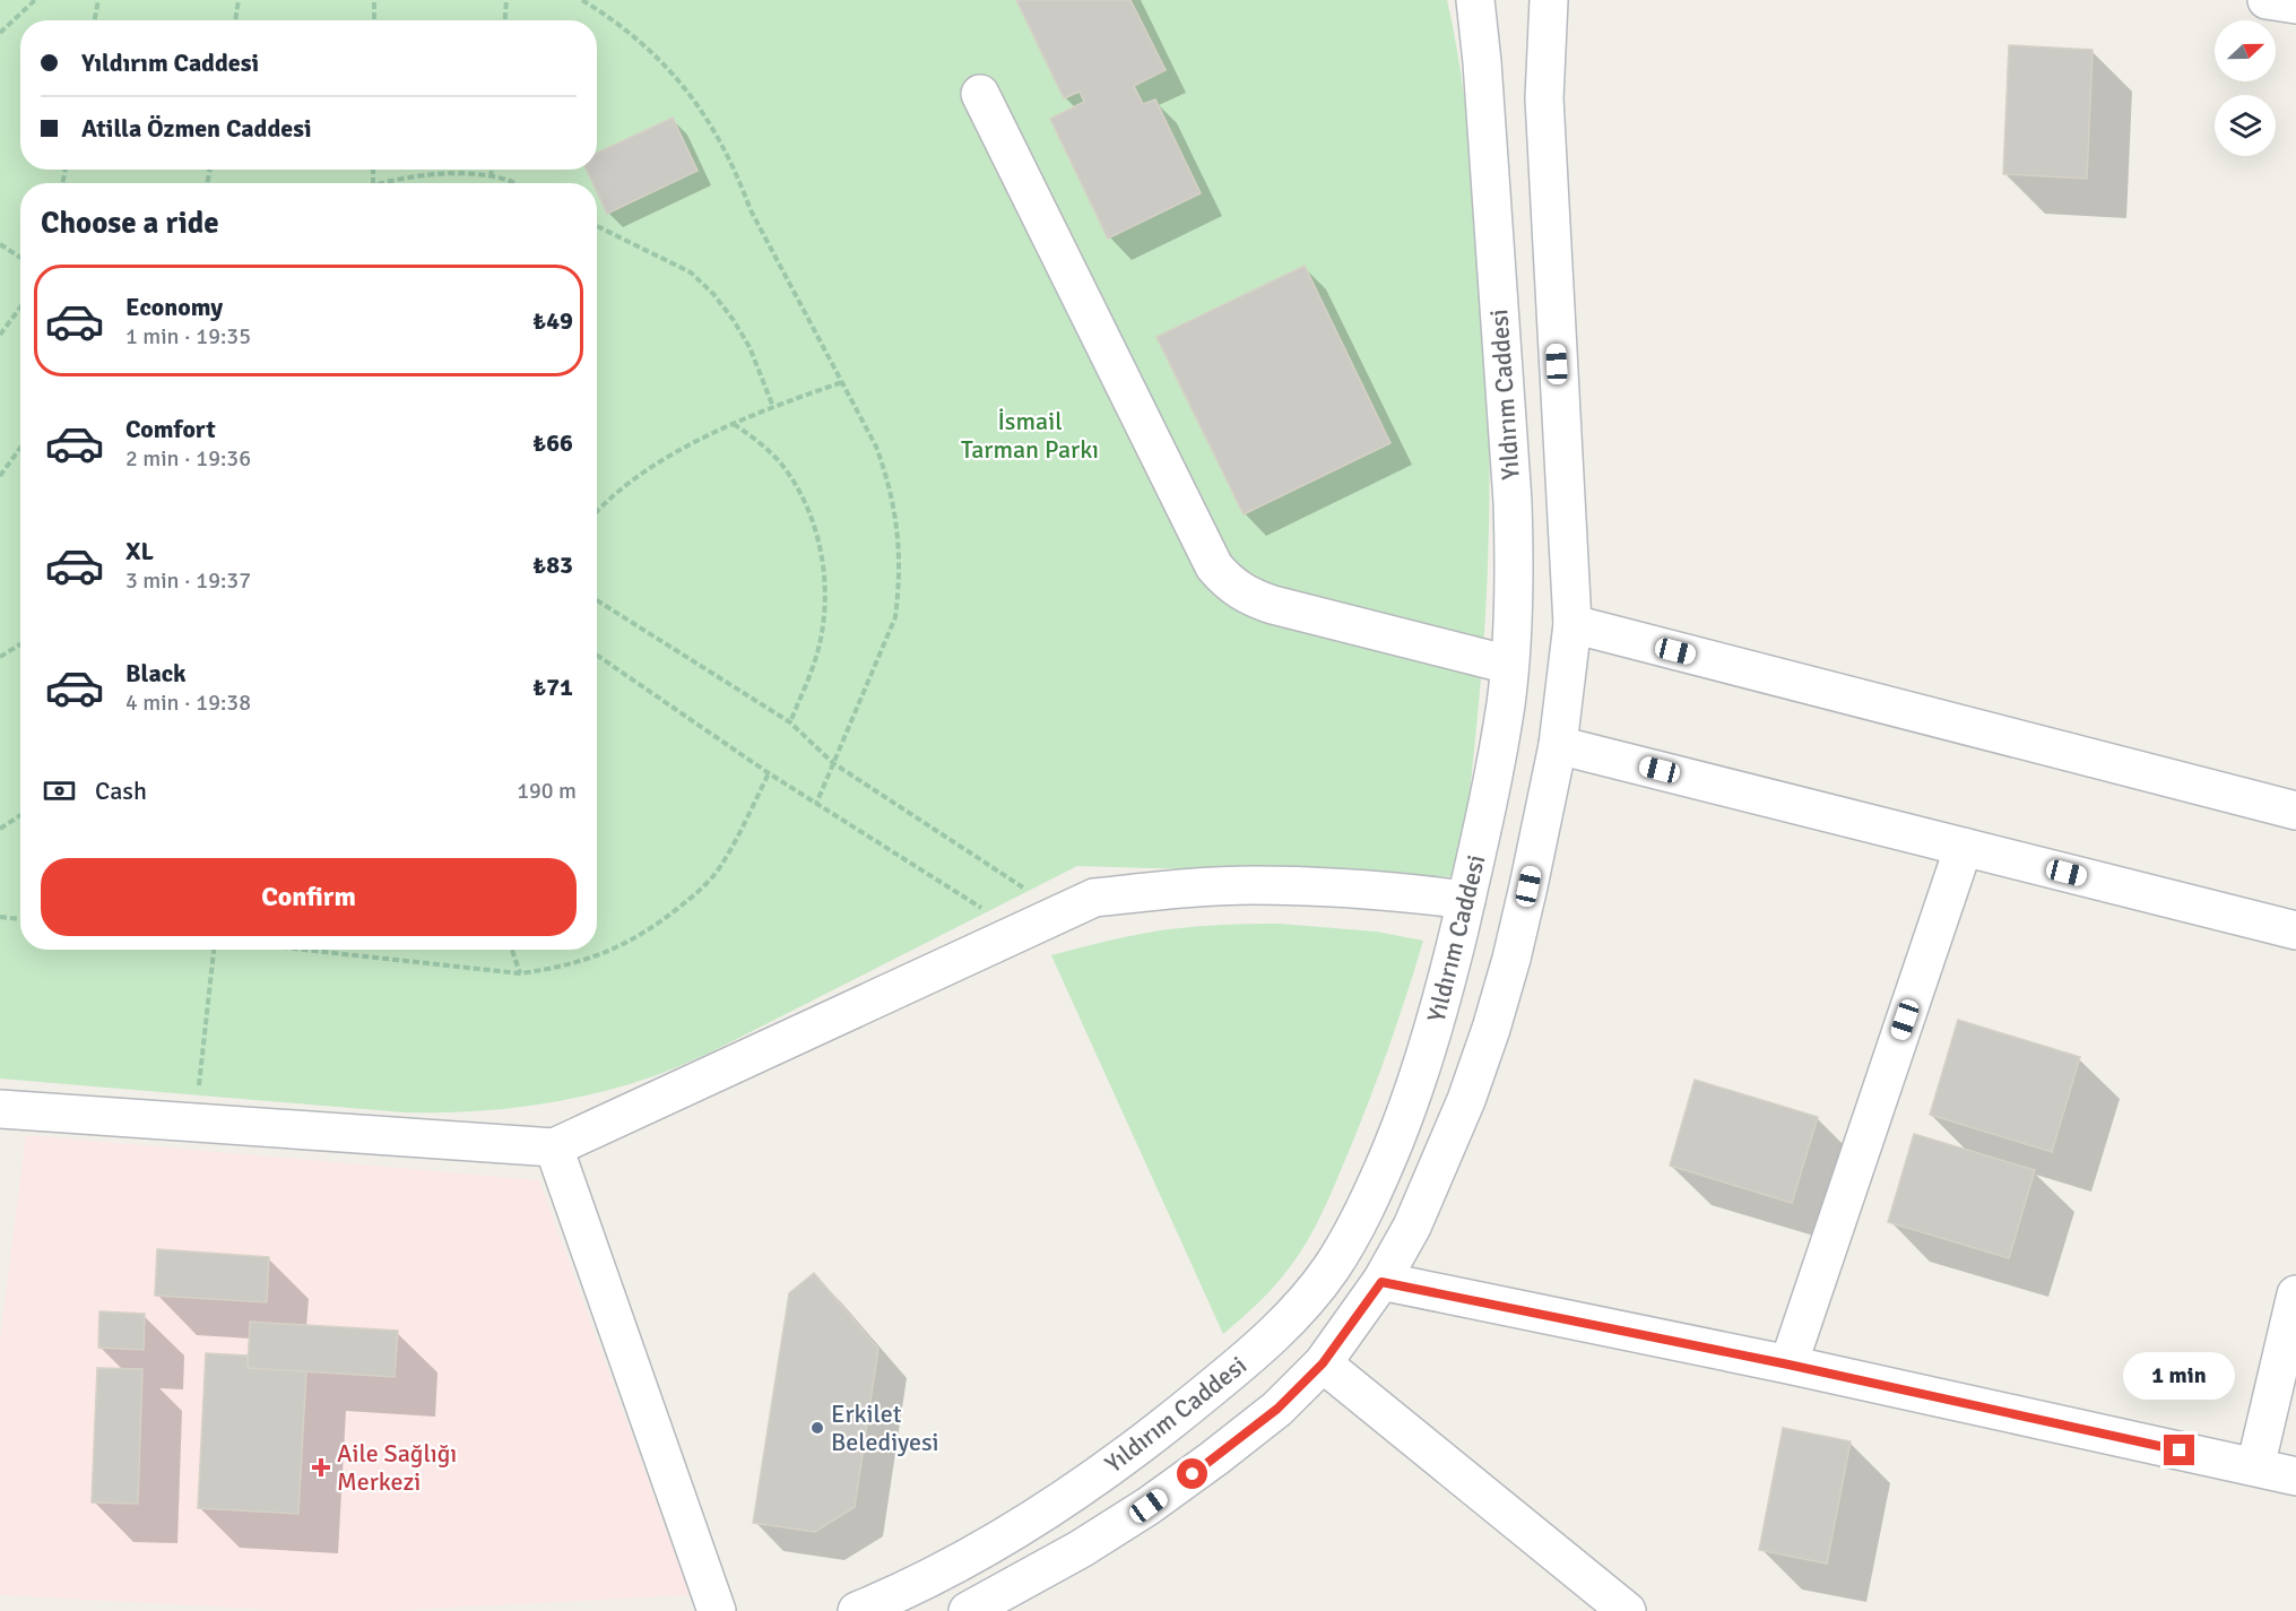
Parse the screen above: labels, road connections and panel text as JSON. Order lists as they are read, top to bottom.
{
  "streets": {
    "street": ["Yıldırım Caddesi"]
  },
  "parks": ["İsmail Tarman Parkı"],
  "places": {
    "other": ["Erkilet Belediyesi"],
    "health": ["Aile Sağlığı Merkezi"]
  },
  "north": "right",
  "page": {
    "banner": ["Yıldırım Caddesi", "Atilla Özmen Caddesi"],
    "heading": "Choose a ride",
    "list": [
      {
        "name": "Economy",
        "note": "1 min · 19:35",
        "value": "₺49"
      },
      {
        "name": "Comfort",
        "note": "2 min · 19:36",
        "value": "₺66"
      },
      {
        "name": "XL",
        "note": "3 min · 19:37",
        "value": "₺83"
      },
      {
        "name": "Black",
        "note": "4 min · 19:38",
        "value": "₺71"
      }
    ],
    "pay": ["Cash", "190 m"],
    "buttons": "Confirm",
    "bubble": "1 min"
  }
}
